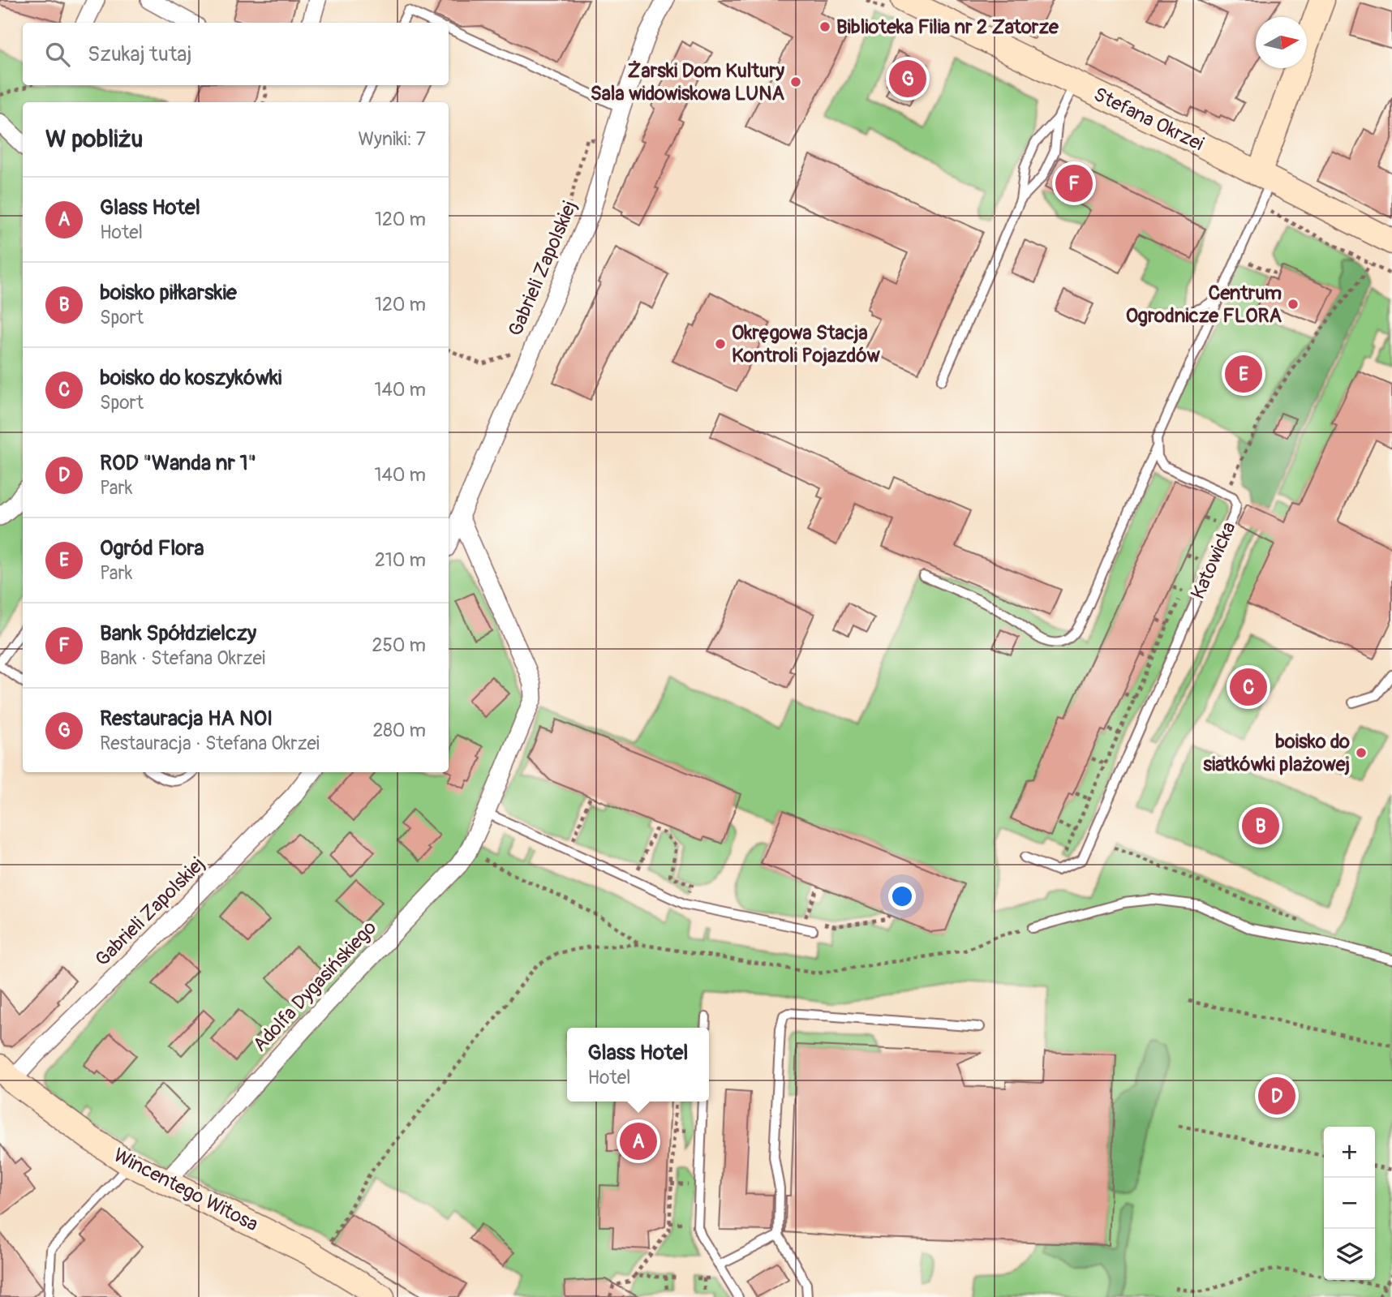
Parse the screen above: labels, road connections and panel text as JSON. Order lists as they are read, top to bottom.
{
  "streets": {
    "street": [
      "Stefana Okrzei",
      "Gabrieli Zapolskiej",
      "Adolfa Dygasińskiego",
      "Wincentego Witosa"
    ],
    "lane": ["Katowicka"]
  },
  "crossings": [
    ["Gabrieli Zapolskiej", "Adolfa Dygasińskiego"],
    ["Gabrieli Zapolskiej", "Wincentego Witosa"],
    ["Adolfa Dygasińskiego", "Wincentego Witosa"]
  ],
  "places": [
    "Biblioteka Filia nr 2 Zatorze",
    "Żarski Dom Kultury Sala widowiskowa LUNA",
    "Centrum Ogrodnicze FLORA",
    "Okręgowa Stacja Kontroli Pojazdów",
    "boisko do siatkówki plażowej"
  ],
  "north": "right",
  "page": {
    "search": "Szukaj tutaj",
    "pins": [
      "G",
      "F",
      "E",
      "C",
      "B",
      "D",
      "A"
    ],
    "heading": ["W pobliżu", "Wyniki: 7"],
    "list": [
      {
        "mark": "A",
        "name": "Glass Hotel",
        "note": "Hotel",
        "value": "120 m"
      },
      {
        "mark": "B",
        "name": "boisko piłkarskie",
        "note": "Sport",
        "value": "120 m"
      },
      {
        "mark": "C",
        "name": "boisko do koszykówki",
        "note": "Sport",
        "value": "140 m"
      },
      {
        "mark": "D",
        "name": "ROD \"Wanda nr 1\"",
        "note": "Park",
        "value": "140 m"
      },
      {
        "mark": "E",
        "name": "Ogród Flora",
        "note": "Park",
        "value": "210 m"
      },
      {
        "mark": "F",
        "name": "Bank Spółdzielczy",
        "note": "Bank · Stefana Okrzei",
        "value": "250 m"
      },
      {
        "mark": "G",
        "name": "Restauracja HA NOI",
        "note": "Restauracja · Stefana Okrzei",
        "value": "280 m"
      }
    ],
    "popup": ["Glass Hotel", "Hotel"],
    "map_buttons": ["+", "−"]
  }
}
